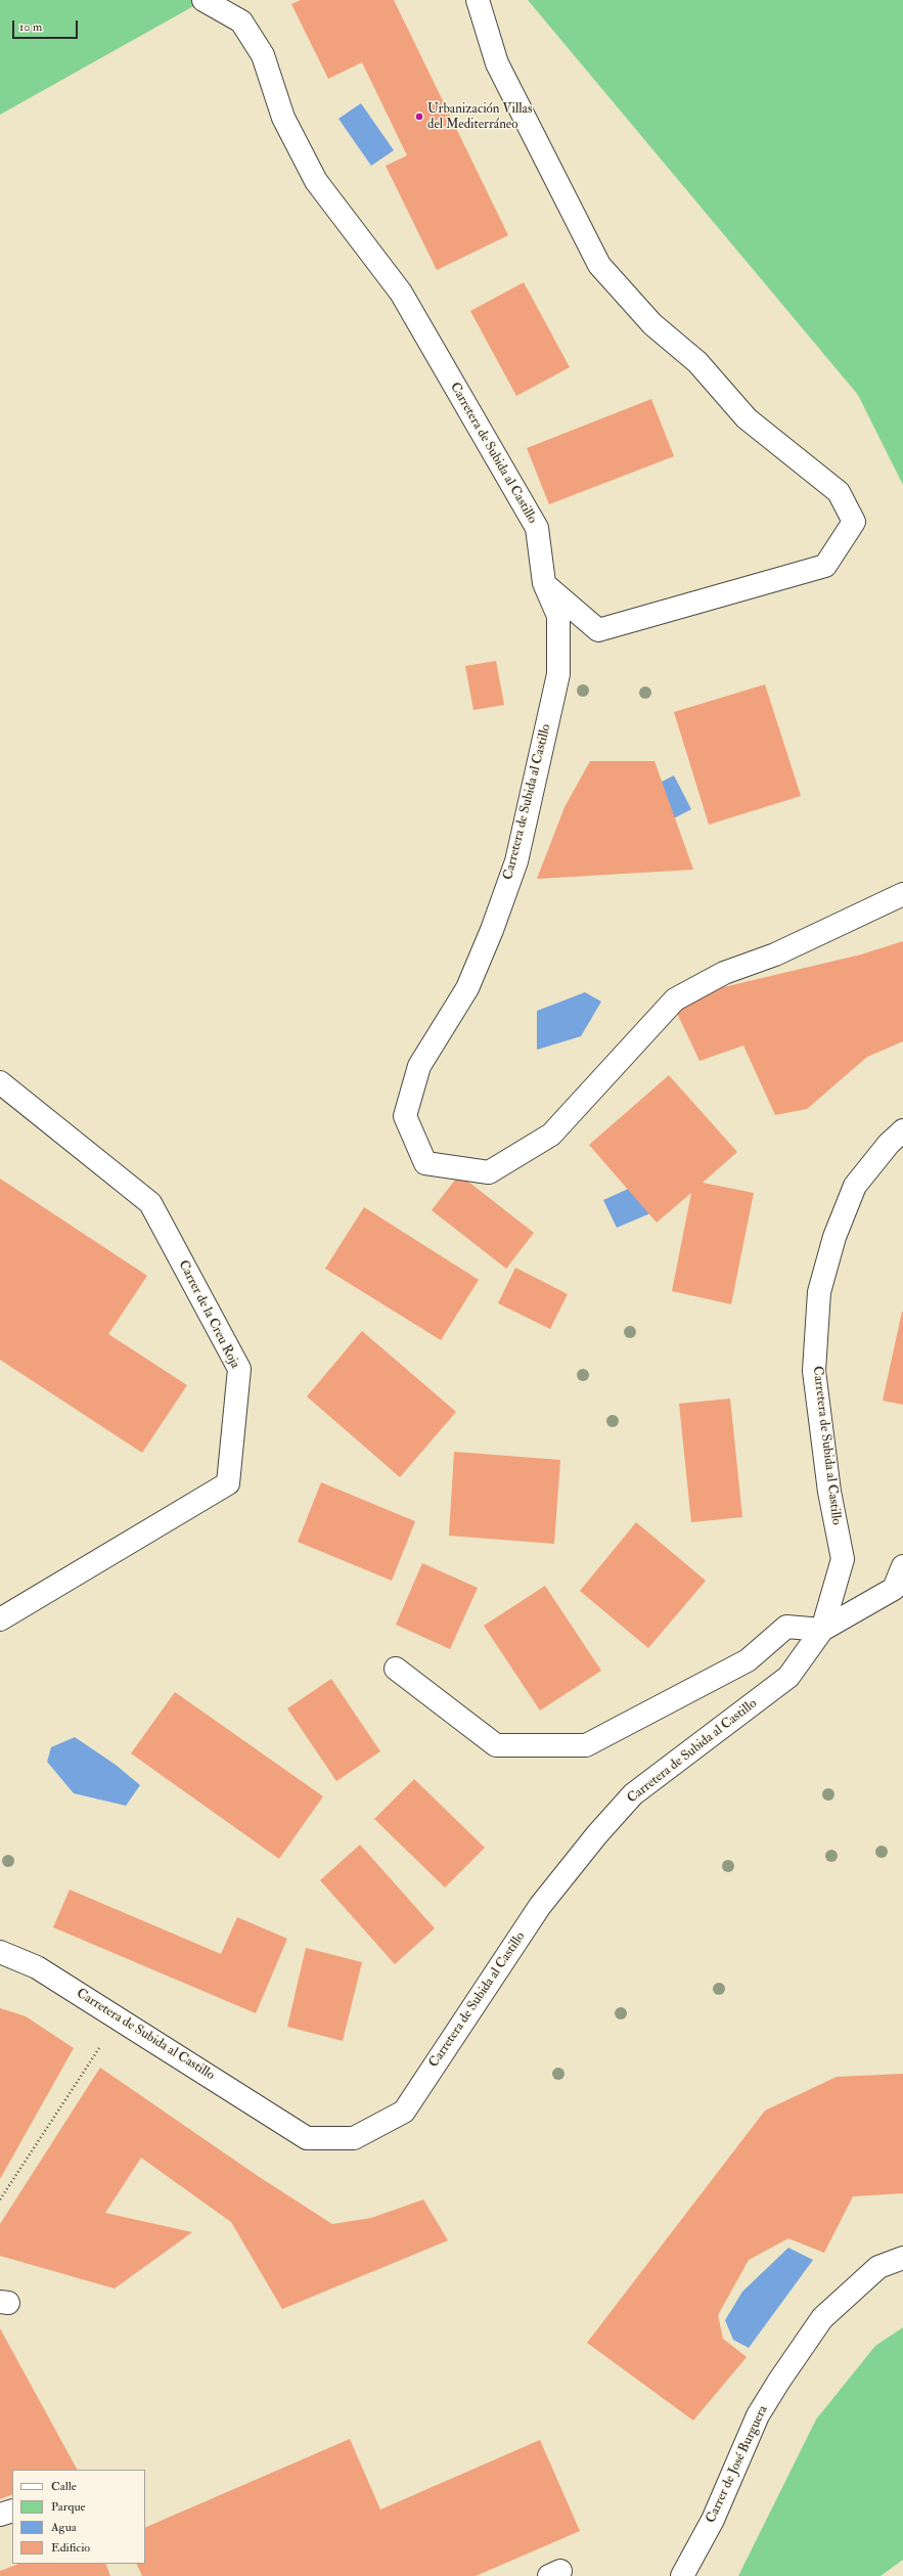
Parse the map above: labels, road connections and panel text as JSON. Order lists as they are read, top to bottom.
{
  "streets": {
    "street": ["Carretera de Subida al Castillo", "Carrer de la Creu Roja", "Carrer de José Burguera"]
  },
  "places": ["Urbanización Villas del Mediterráneo"],
  "legend": [
    "Calle",
    "Parque",
    "Agua",
    "Edificio"
  ],
  "scale_bar": "10 m"
}
